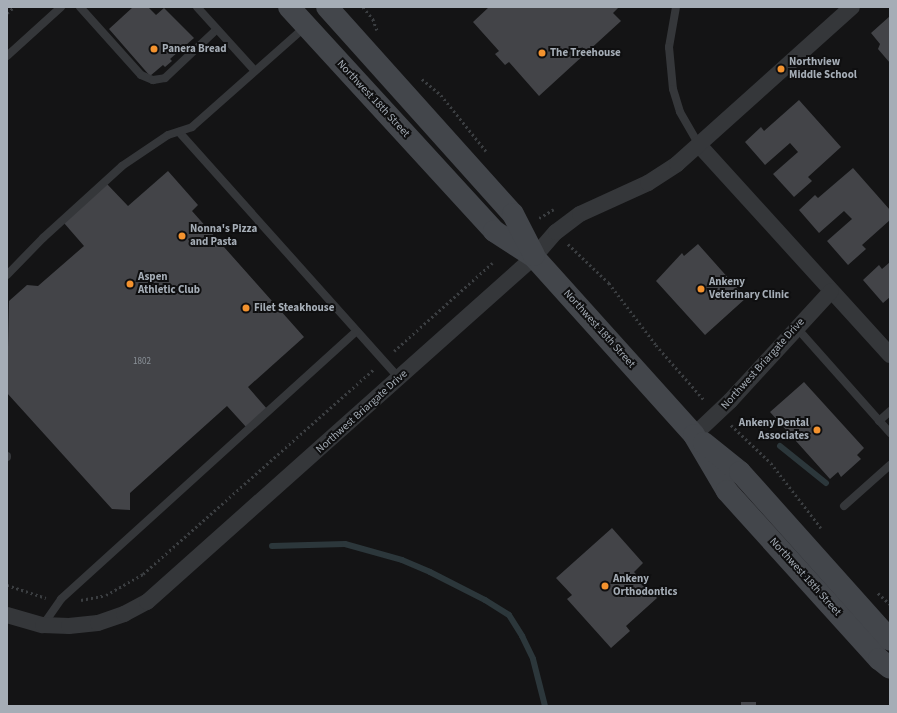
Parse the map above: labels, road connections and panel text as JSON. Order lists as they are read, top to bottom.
{
  "streets": {
    "main road": ["Northwest 18th Street"],
    "street": ["Northwest Briargate Drive"]
  },
  "crossings": [
    ["Northwest 18th Street", "Northwest Briargate Drive"]
  ],
  "places": [
    "Panera Bread",
    "The Treehouse",
    "Northview Middle School",
    "Nonna's Pizza and Pasta",
    "Aspen Athletic Club",
    "Ankeny Veterinary Clinic",
    "Filet Steakhouse",
    "Ankeny Dental Associates",
    "Ankeny Orthodontics"
  ],
  "house_numbers": ["1802"]
}
